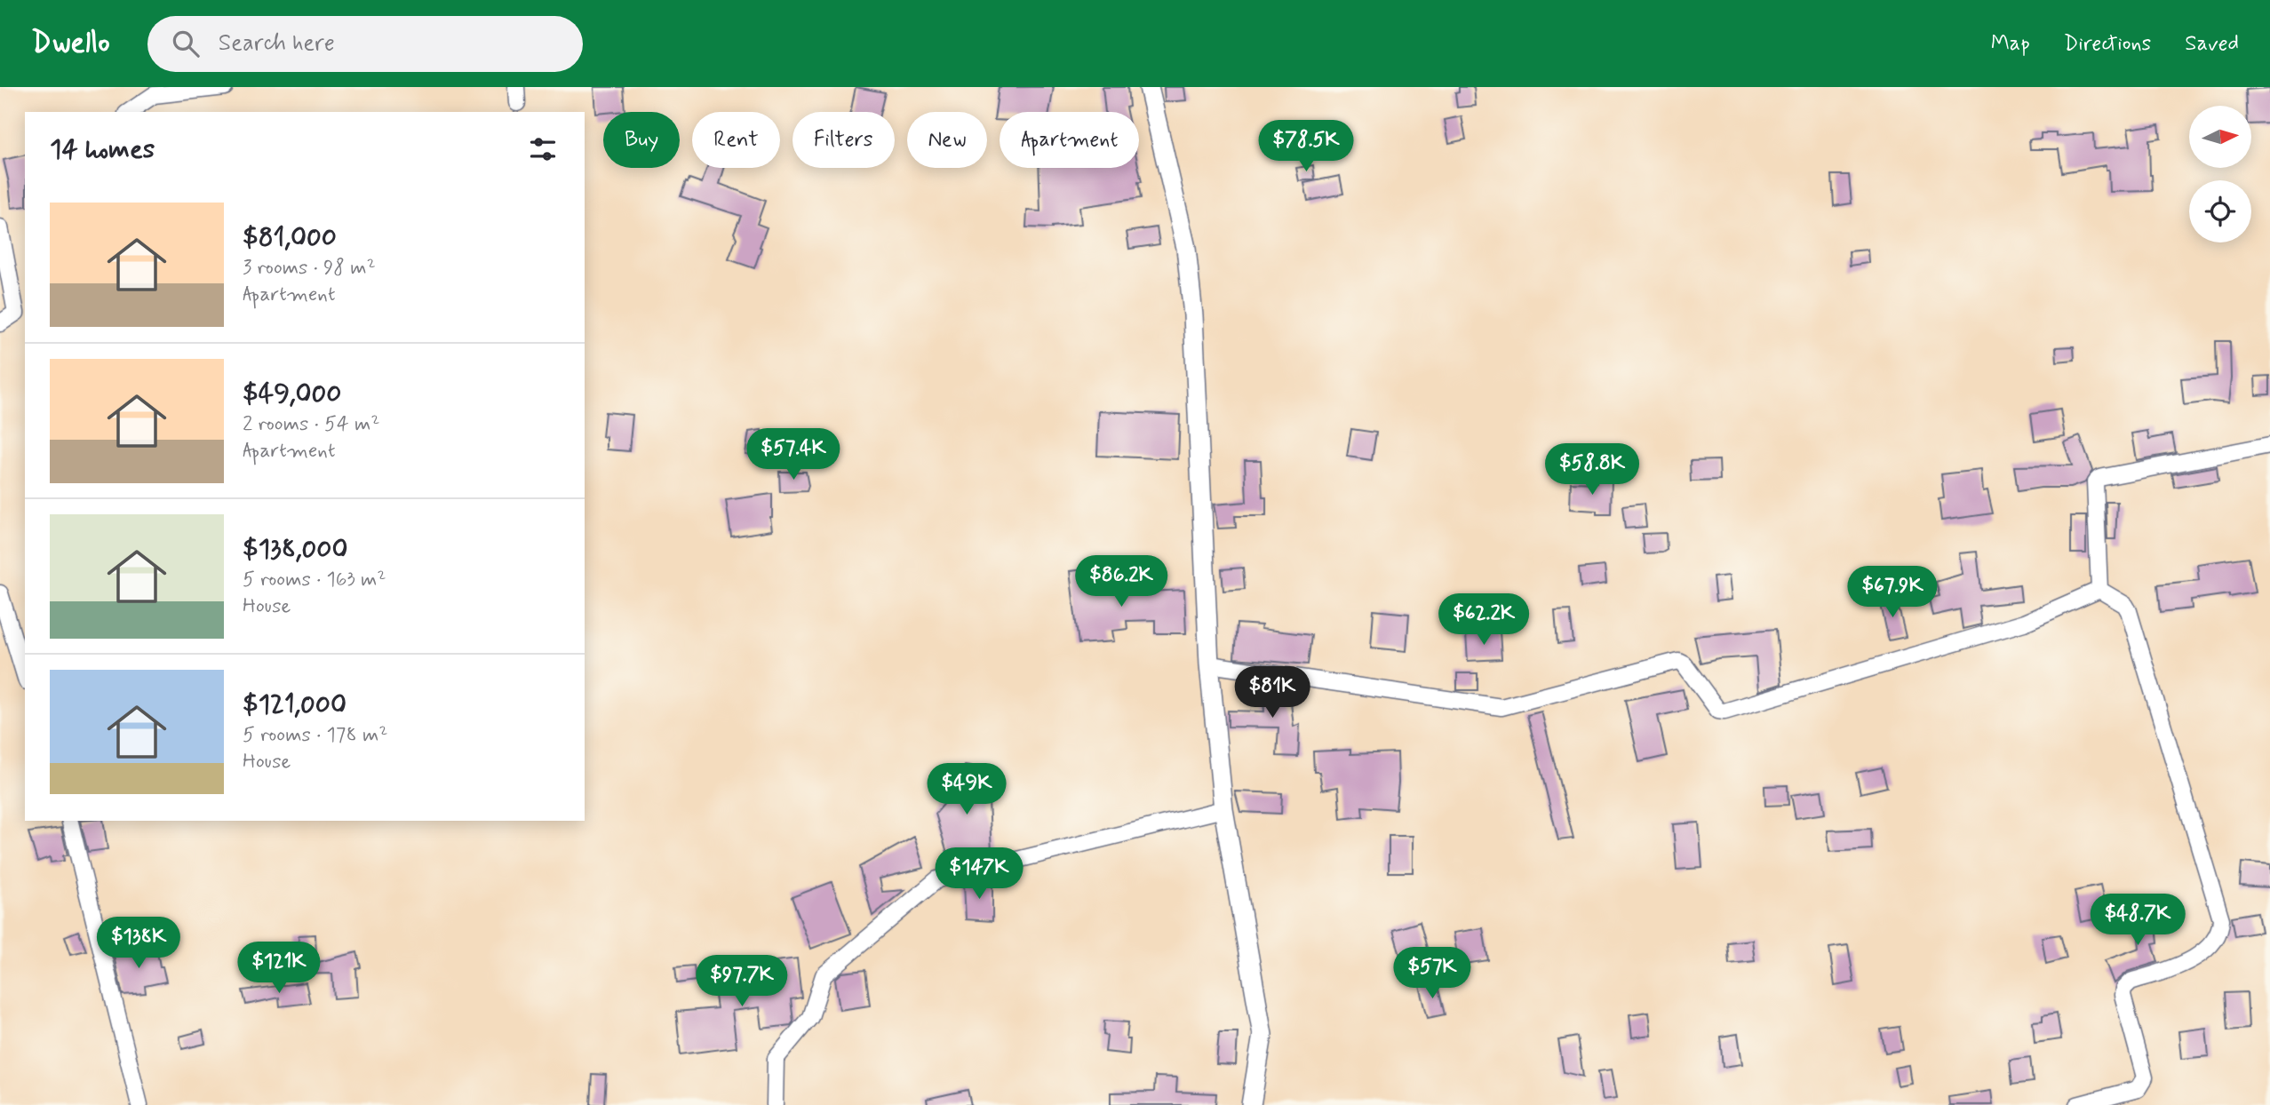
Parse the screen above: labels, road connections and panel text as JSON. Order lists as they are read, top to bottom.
{
  "north": "right",
  "page": {
    "header": "Dwello",
    "search": "Search here",
    "nav": ["Map", "Directions", "Saved"],
    "chip": [
      "Buy",
      "Rent",
      "Filters",
      "New",
      "Apartment"
    ],
    "heading": "14 homes",
    "price": [
      "$78.5K",
      "$57.4K",
      "$58.8K",
      "$86.2K",
      "$67.9K",
      "$62.2K",
      "$81K",
      "$49K",
      "$147K",
      "$48.7K",
      "$138K",
      "$121K",
      "$57K",
      "$97.7K"
    ],
    "list": [
      {
        "name": "$81,000",
        "note": "3 rooms · 98 m² · Apartment"
      },
      {
        "name": "$49,000",
        "note": "2 rooms · 54 m² · Apartment"
      },
      {
        "name": "$138,000",
        "note": "5 rooms · 163 m² · House"
      },
      {
        "name": "$121,000",
        "note": "5 rooms · 178 m² · House"
      }
    ]
  }
}
